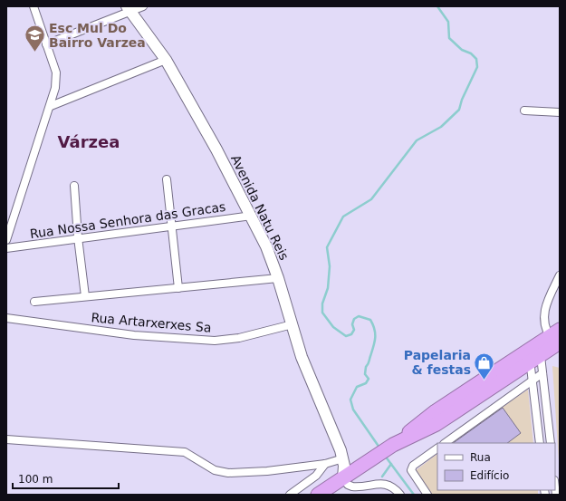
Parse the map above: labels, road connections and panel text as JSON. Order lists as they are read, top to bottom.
{
  "streets": {
    "street": ["Avenida Natu Reis", "Rua Nossa Senhora das Gracas", "Rua Artarxerxes Sa"]
  },
  "crossings": [
    ["Avenida Natu Reis", "Rua Nossa Senhora das Gracas"],
    ["Avenida Natu Reis", "Rua Artarxerxes Sa"]
  ],
  "districts": ["Várzea"],
  "places": {
    "school or university": ["Esc Mul Do Bairro Varzea"],
    "shop": ["Papelaria & festas"]
  },
  "legend": ["Rua", "Edifício"],
  "scale_bar": "100 m"
}
